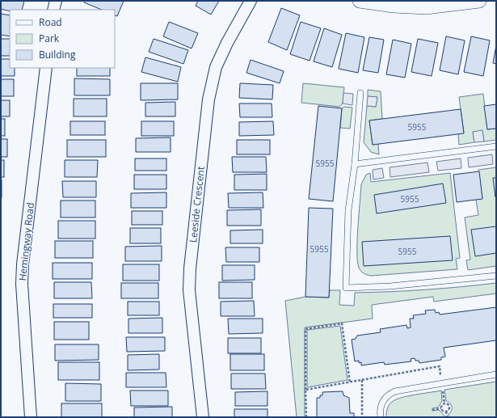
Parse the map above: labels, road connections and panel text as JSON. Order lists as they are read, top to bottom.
{
  "streets": {
    "street": ["Leeside Crescent", "Hemingway Road"]
  },
  "house_numbers": [
    "5955",
    "5955",
    "5955",
    "5955",
    "5955"
  ],
  "legend": ["Road", "Park", "Building"]
}
